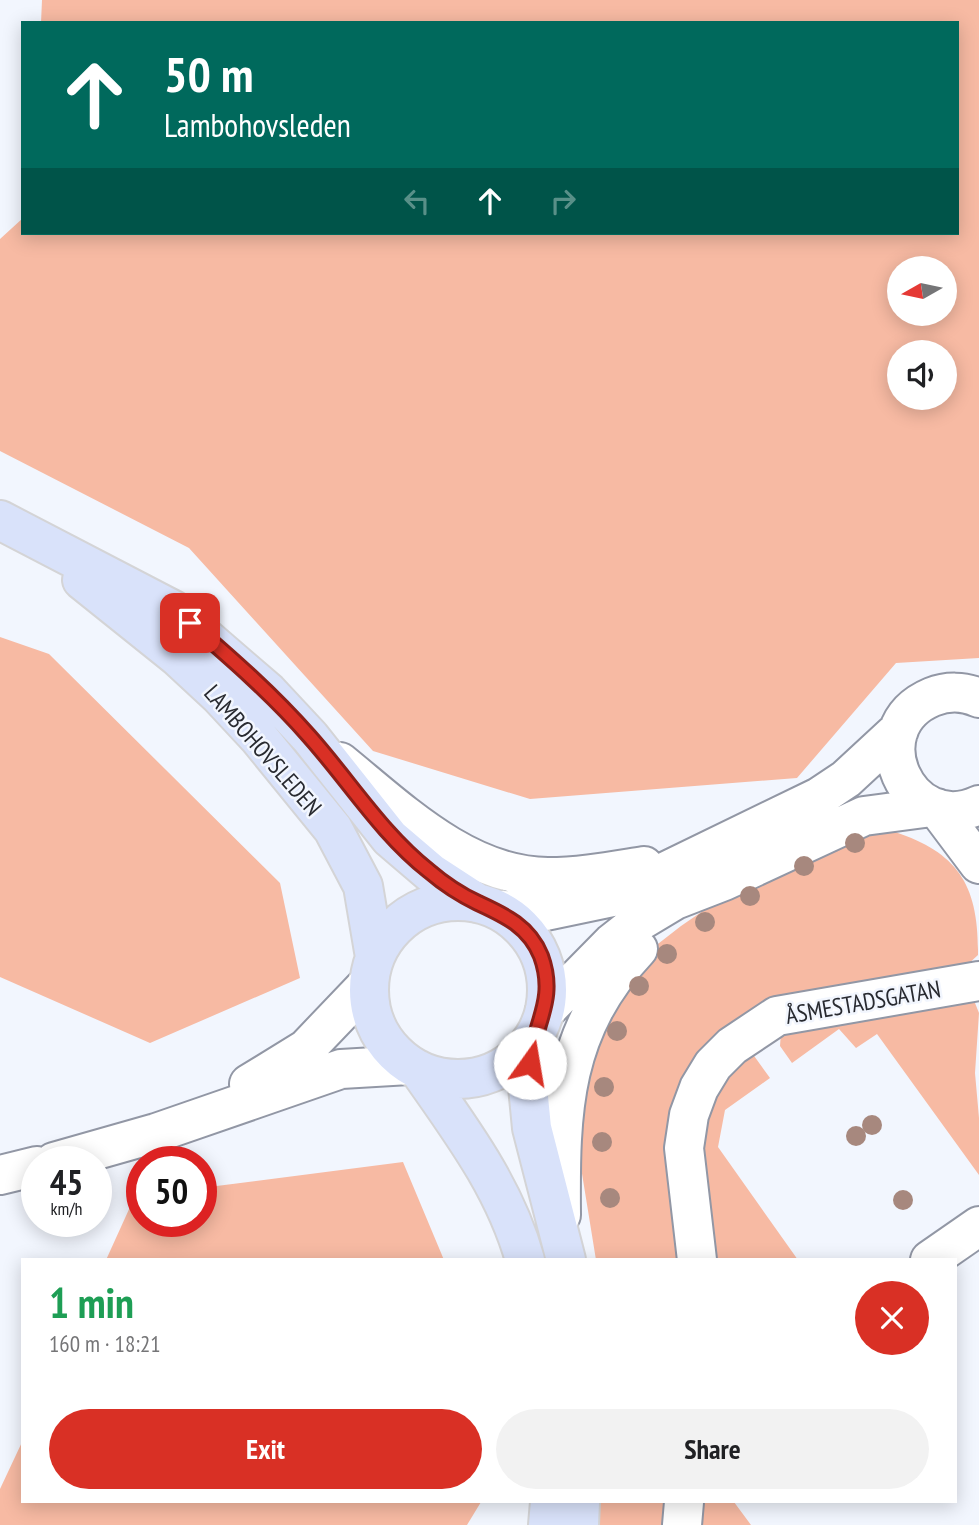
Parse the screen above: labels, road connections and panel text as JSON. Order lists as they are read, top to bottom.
{
  "streets": {
    "main road": ["LAMBOHOVSLEDEN"],
    "street": ["ÅSMESTADSGATAN"]
  },
  "north": "left",
  "page": {
    "turn": ["50 m", "Lambohovsleden"],
    "speed": "45 km/h",
    "limit": "50",
    "heading": ["1 min", "160 m · 18:21"],
    "buttons": ["Exit", "Share"]
  }
}
